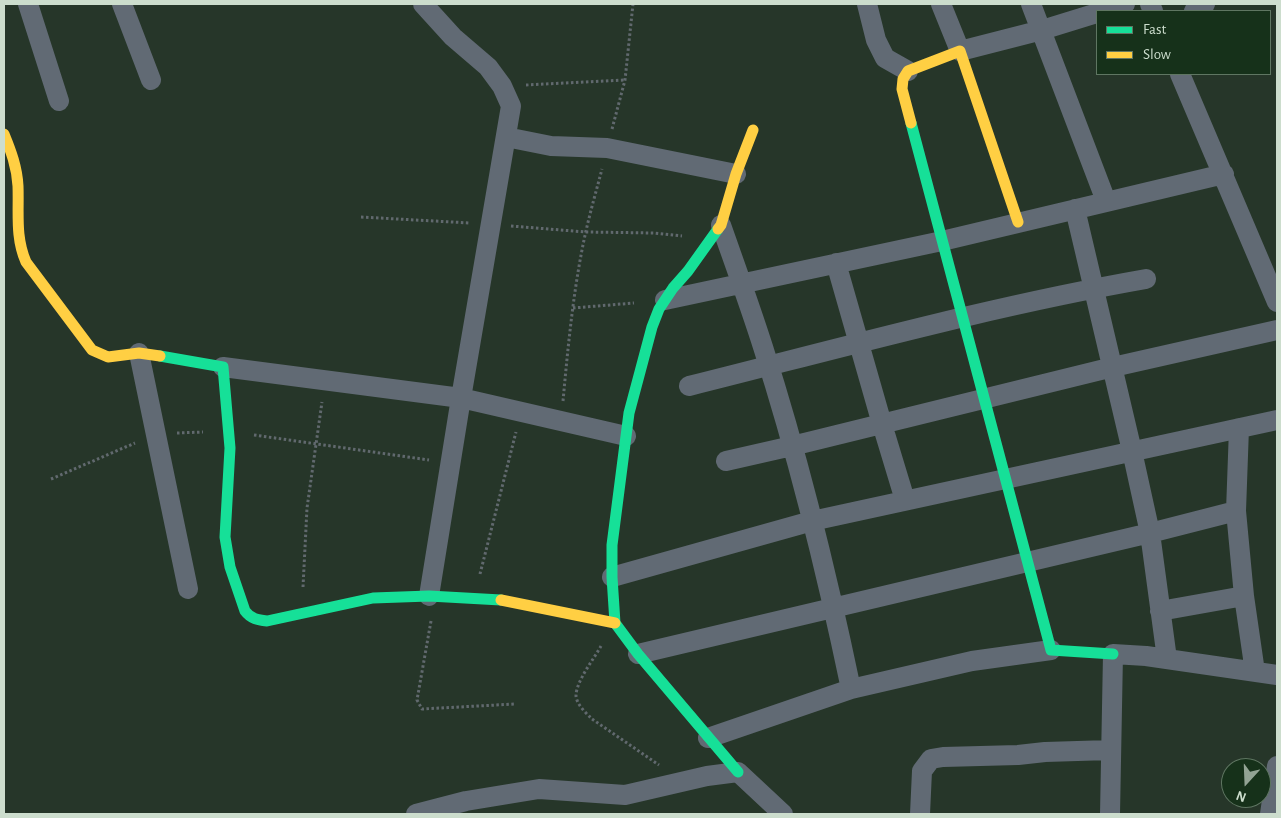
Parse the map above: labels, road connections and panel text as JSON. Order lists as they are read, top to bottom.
{
  "legend": ["Fast", "Slow"],
  "north": "bottom"
}
